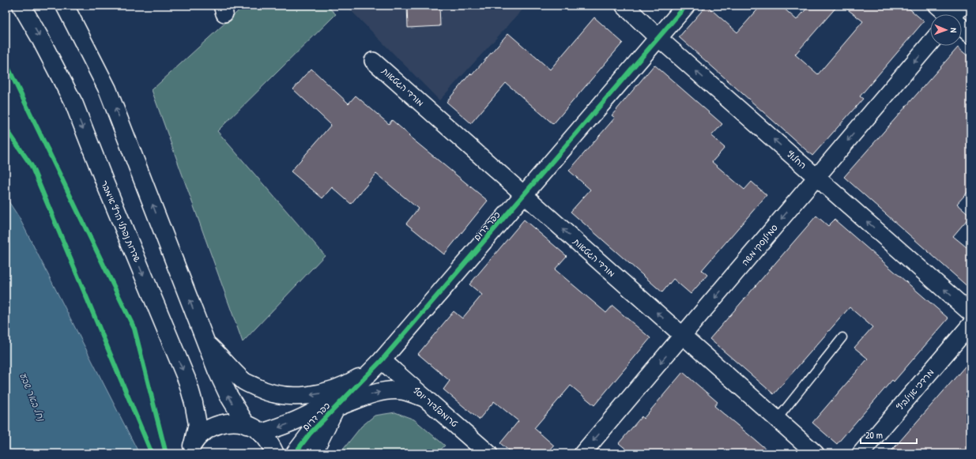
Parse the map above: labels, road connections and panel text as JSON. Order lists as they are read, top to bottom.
{
  "streets": {
    "main road": [
      "החלוץ",
      "שדרות נפתלי הרץ אימבר",
      "כפר דרום",
      "טרומפלדור יוסף"
    ],
    "street": ["מורדי הגטאות", "סמילנסקי משה", "מרדכי אנילביץ"]
  },
  "crossings": [
    ["מורדי הגטאות", "כפר דרום"],
    ["מורדי הגטאות", "סמילנסקי משה"],
    ["החלוץ", "כפר דרום"],
    ["החלוץ", "סמילנסקי משה"],
    ["כפר דרום", "טרומפלדור יוסף"]
  ],
  "one_way": ["מורדי הגטאות", "החלוץ", "סמילנסקי משה"],
  "water": ["נחל באר שבע"],
  "scale_bar": "20 m",
  "north": "right"
}
